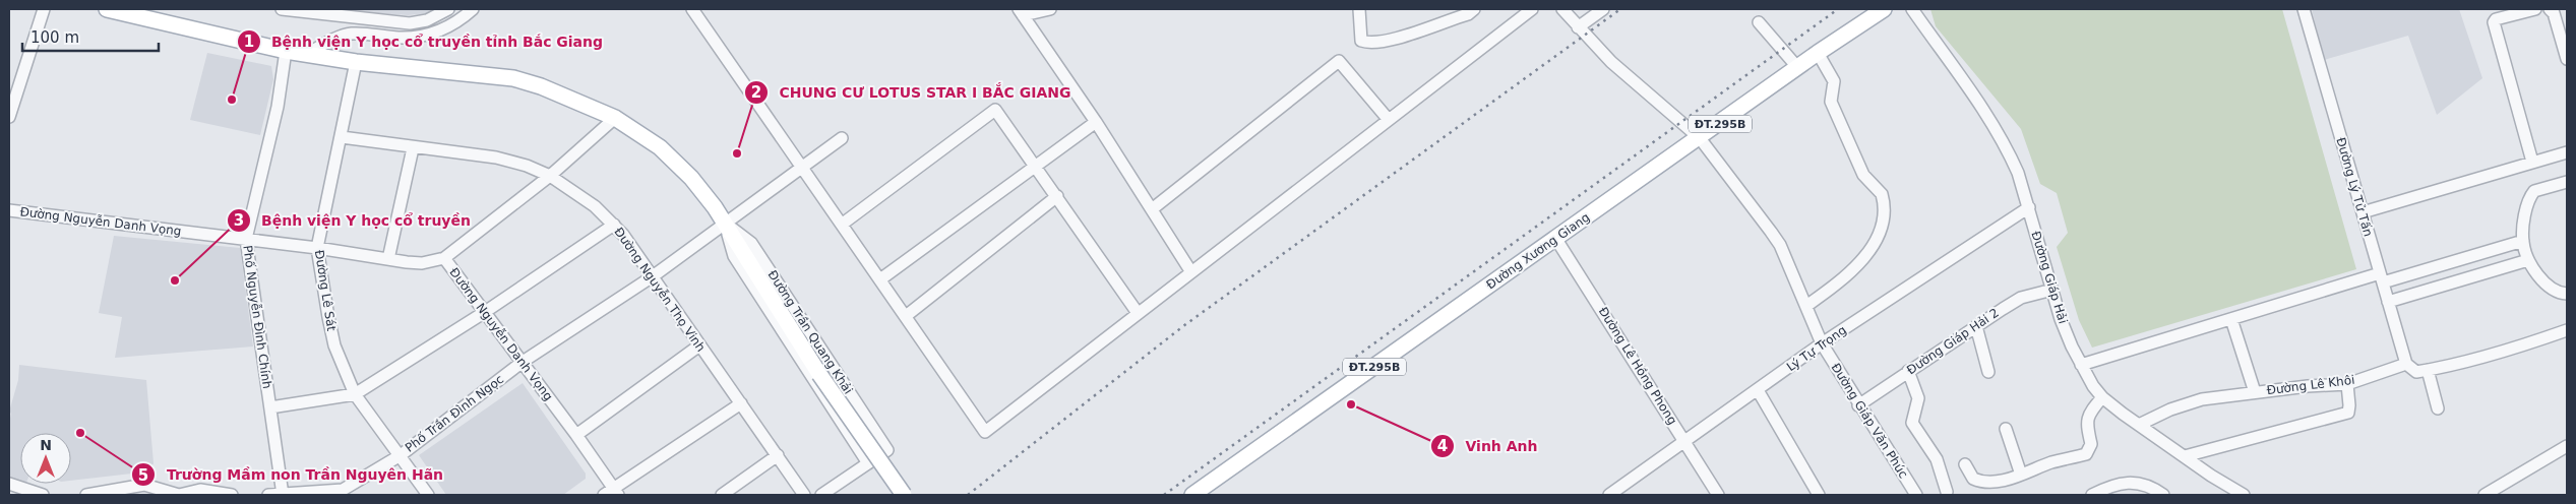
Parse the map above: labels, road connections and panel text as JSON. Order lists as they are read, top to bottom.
{
  "streets": {
    "main road": ["ĐT.295B", "Đường Xương Giang", "Đường Trần Quang Khải"],
    "street": [
      "Đường Lý Tử Tấn",
      "Đường Nguyễn Danh Vọng",
      "Đường Giáp Hải",
      "Đường Nguyễn Thọ Vinh",
      "Đường Lê Sát",
      "Phố Nguyễn Đình Chính",
      "Đường Giáp Hải 2",
      "Lý Tự Trọng",
      "Đường Lê Hồng Phong",
      "Đường Lê Khôi",
      "Phố Trần Đình Ngọc",
      "Đường Giáp Văn Phúc"
    ]
  },
  "crossings": [
    ["Đường Lý Tử Tấn", "Đường Lê Khôi"],
    ["Đường Nguyễn Danh Vọng", "Đường Lê Sát"],
    ["Đường Nguyễn Danh Vọng", "Phố Nguyễn Đình Chính"],
    ["Đường Nguyễn Danh Vọng", "Phố Trần Đình Ngọc"],
    ["Đường Xương Giang", "Đường Lê Hồng Phong"],
    ["Đường Xương Giang", "Đường Giáp Văn Phúc"],
    ["Đường Giáp Hải", "Đường Giáp Hải 2"],
    ["Đường Giáp Hải", "Lý Tự Trọng"],
    ["Đường Giáp Hải", "Đường Lê Khôi"],
    ["Đường Nguyễn Thọ Vinh", "Đường Lê Sát"],
    ["Đường Nguyễn Thọ Vinh", "Phố Trần Đình Ngọc"],
    ["Đường Lê Sát", "Đường Trần Quang Khải"],
    ["Đường Lê Sát", "Phố Trần Đình Ngọc"],
    ["Phố Nguyễn Đình Chính", "Đường Trần Quang Khải"],
    ["Phố Nguyễn Đình Chính", "Phố Trần Đình Ngọc"],
    ["Đường Trần Quang Khải", "Phố Trần Đình Ngọc"],
    ["Đường Giáp Hải 2", "Đường Giáp Văn Phúc"],
    ["Lý Tự Trọng", "Đường Lê Hồng Phong"],
    ["Lý Tự Trọng", "Đường Giáp Văn Phúc"]
  ],
  "places": [
    "Bệnh viện Y học cổ truyền tỉnh Bắc Giang",
    "CHUNG CƯ LOTUS STAR I BẮC GIANG",
    "Bệnh viện Y học cổ truyền",
    "Vinh Anh",
    "Trường Mầm non Trần Nguyên Hãn"
  ],
  "scale_bar": "100 m",
  "north": "top"
}
